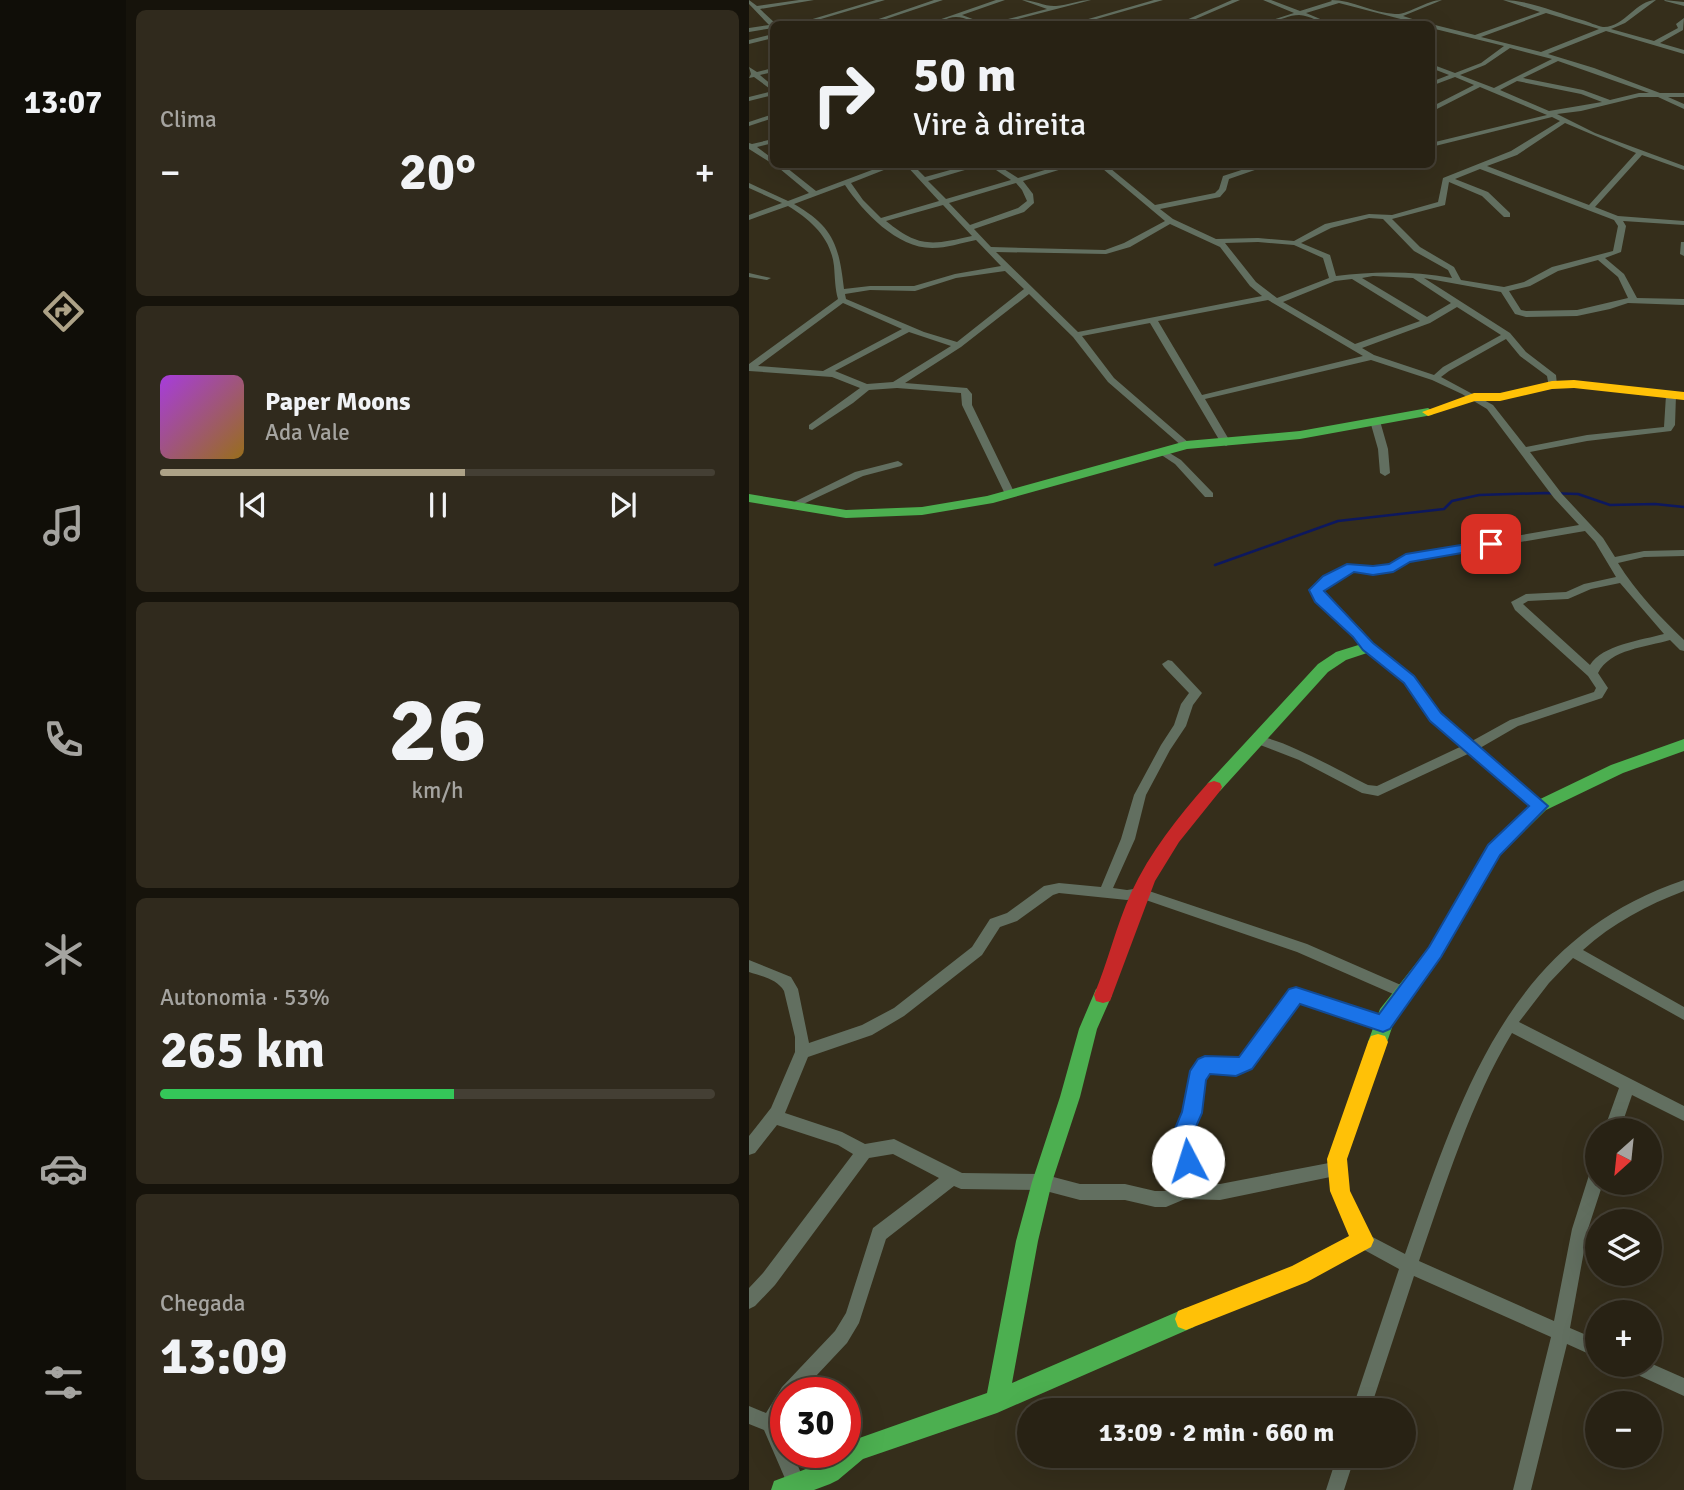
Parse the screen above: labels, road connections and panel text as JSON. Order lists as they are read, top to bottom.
{
  "north": "bottom left",
  "page": {
    "tabs": "13:07",
    "tile": [
      "Clima",
      ["26", "km/h"],
      ["Autonomia · 53%", "265 km"],
      ["Chegada", "13:09"]
    ],
    "turn": ["50 m", "Vire à direita"],
    "heat": ["−", "20°", "+"],
    "song": ["Paper Moons", "Ada Vale"],
    "map_buttons": ["+", "−"],
    "limit": "30",
    "trip": "13:09 · 2 min · 660 m"
  }
}
